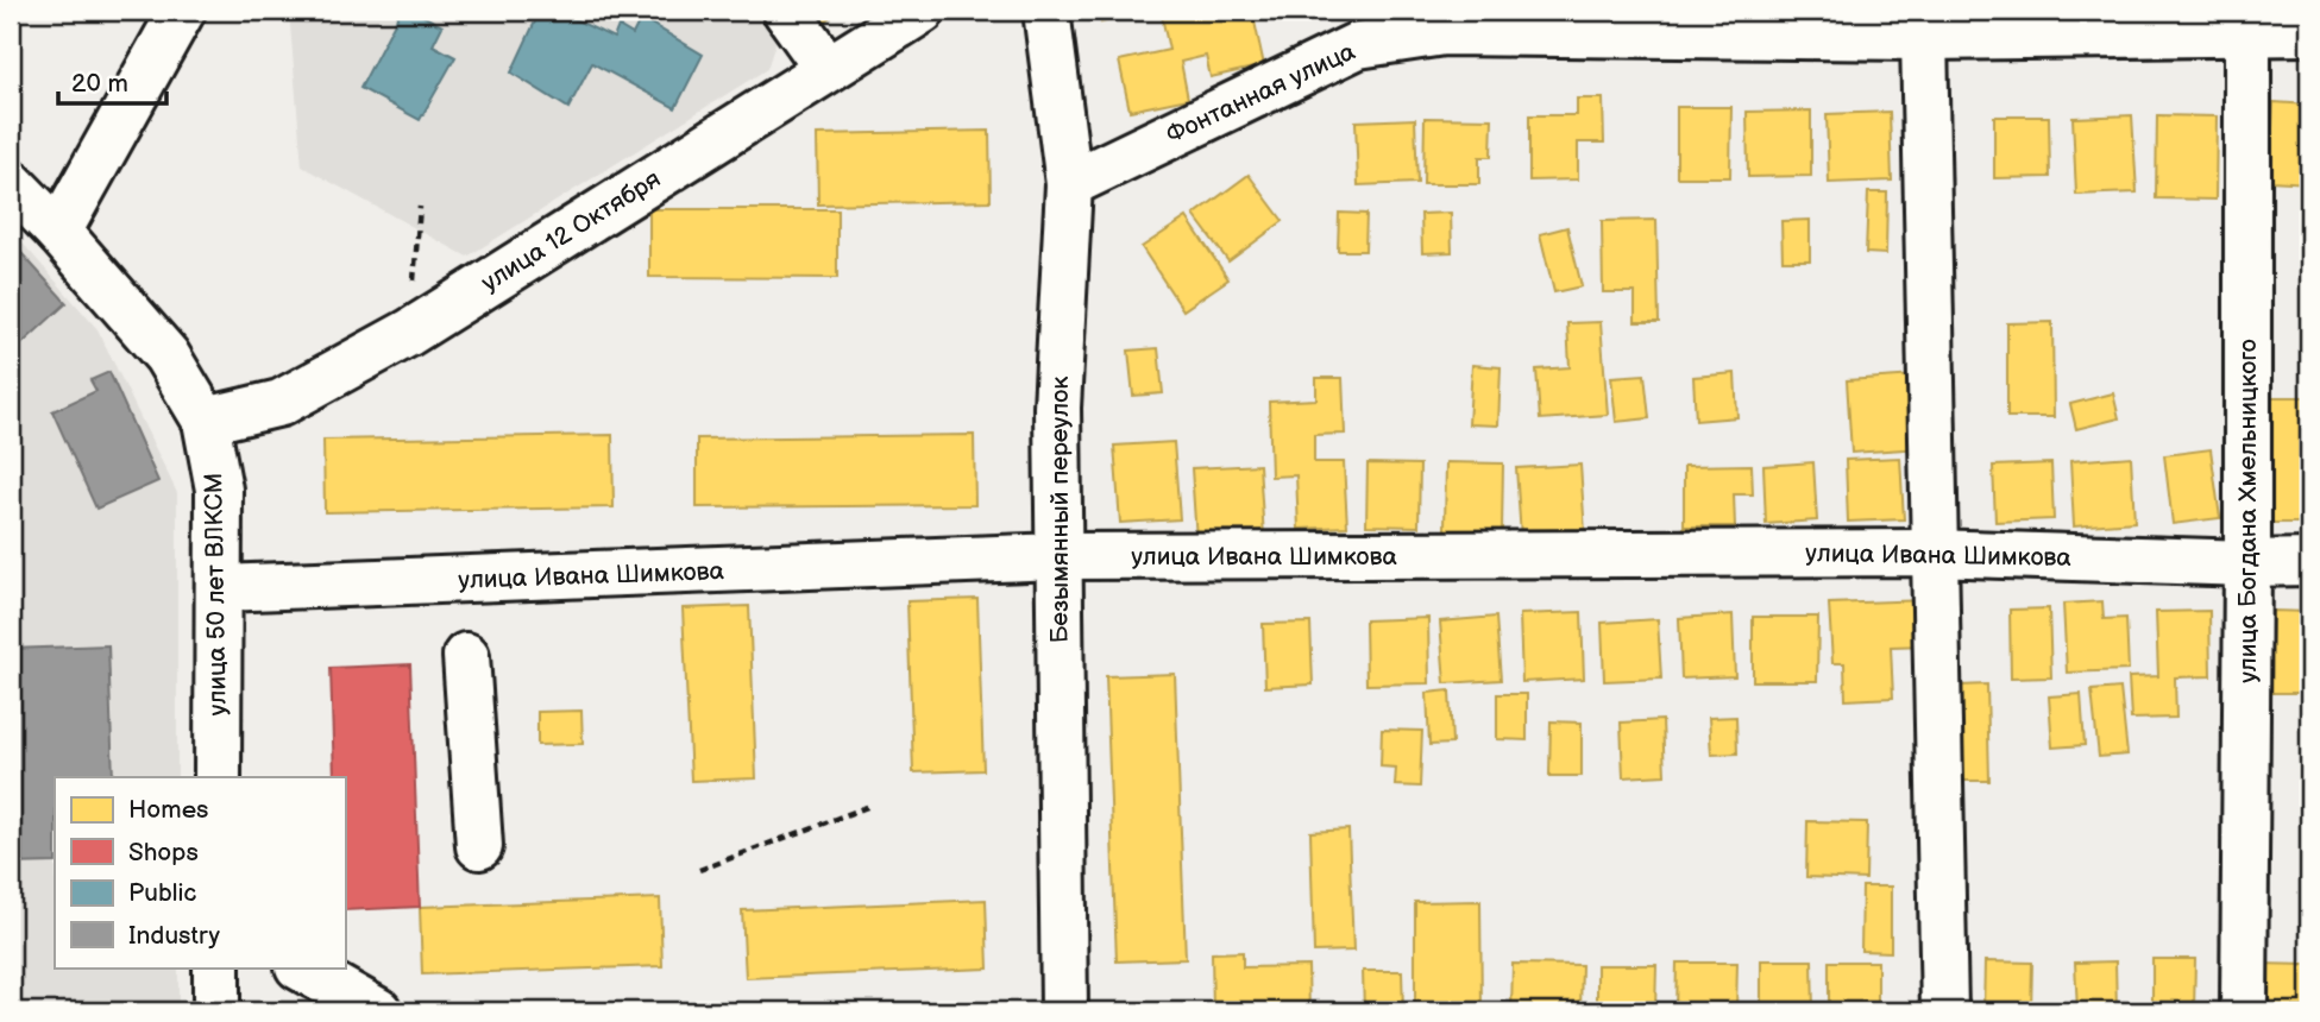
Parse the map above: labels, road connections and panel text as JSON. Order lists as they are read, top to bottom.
{
  "streets": {
    "street": [
      "Фонтанная улица",
      "улица 12 Октября",
      "Безымянный переулок",
      "улица Богдана Хмельницкого",
      "улица Ивана Шимкова",
      "улица 50 лет ВЛКСМ"
    ]
  },
  "crossings": [
    ["Фонтанная улица", "Безымянный переулок"],
    ["Фонтанная улица", "улица Богдана Хмельницкого"],
    ["улица 12 Октября", "улица 50 лет ВЛКСМ"],
    ["Безымянный переулок", "улица Ивана Шимкова"],
    ["улица Богдана Хмельницкого", "улица Ивана Шимкова"],
    ["улица Ивана Шимкова", "улица 50 лет ВЛКСМ"]
  ],
  "legend": [
    "Homes",
    "Shops",
    "Public",
    "Industry"
  ],
  "scale_bar": "20 m"
}
